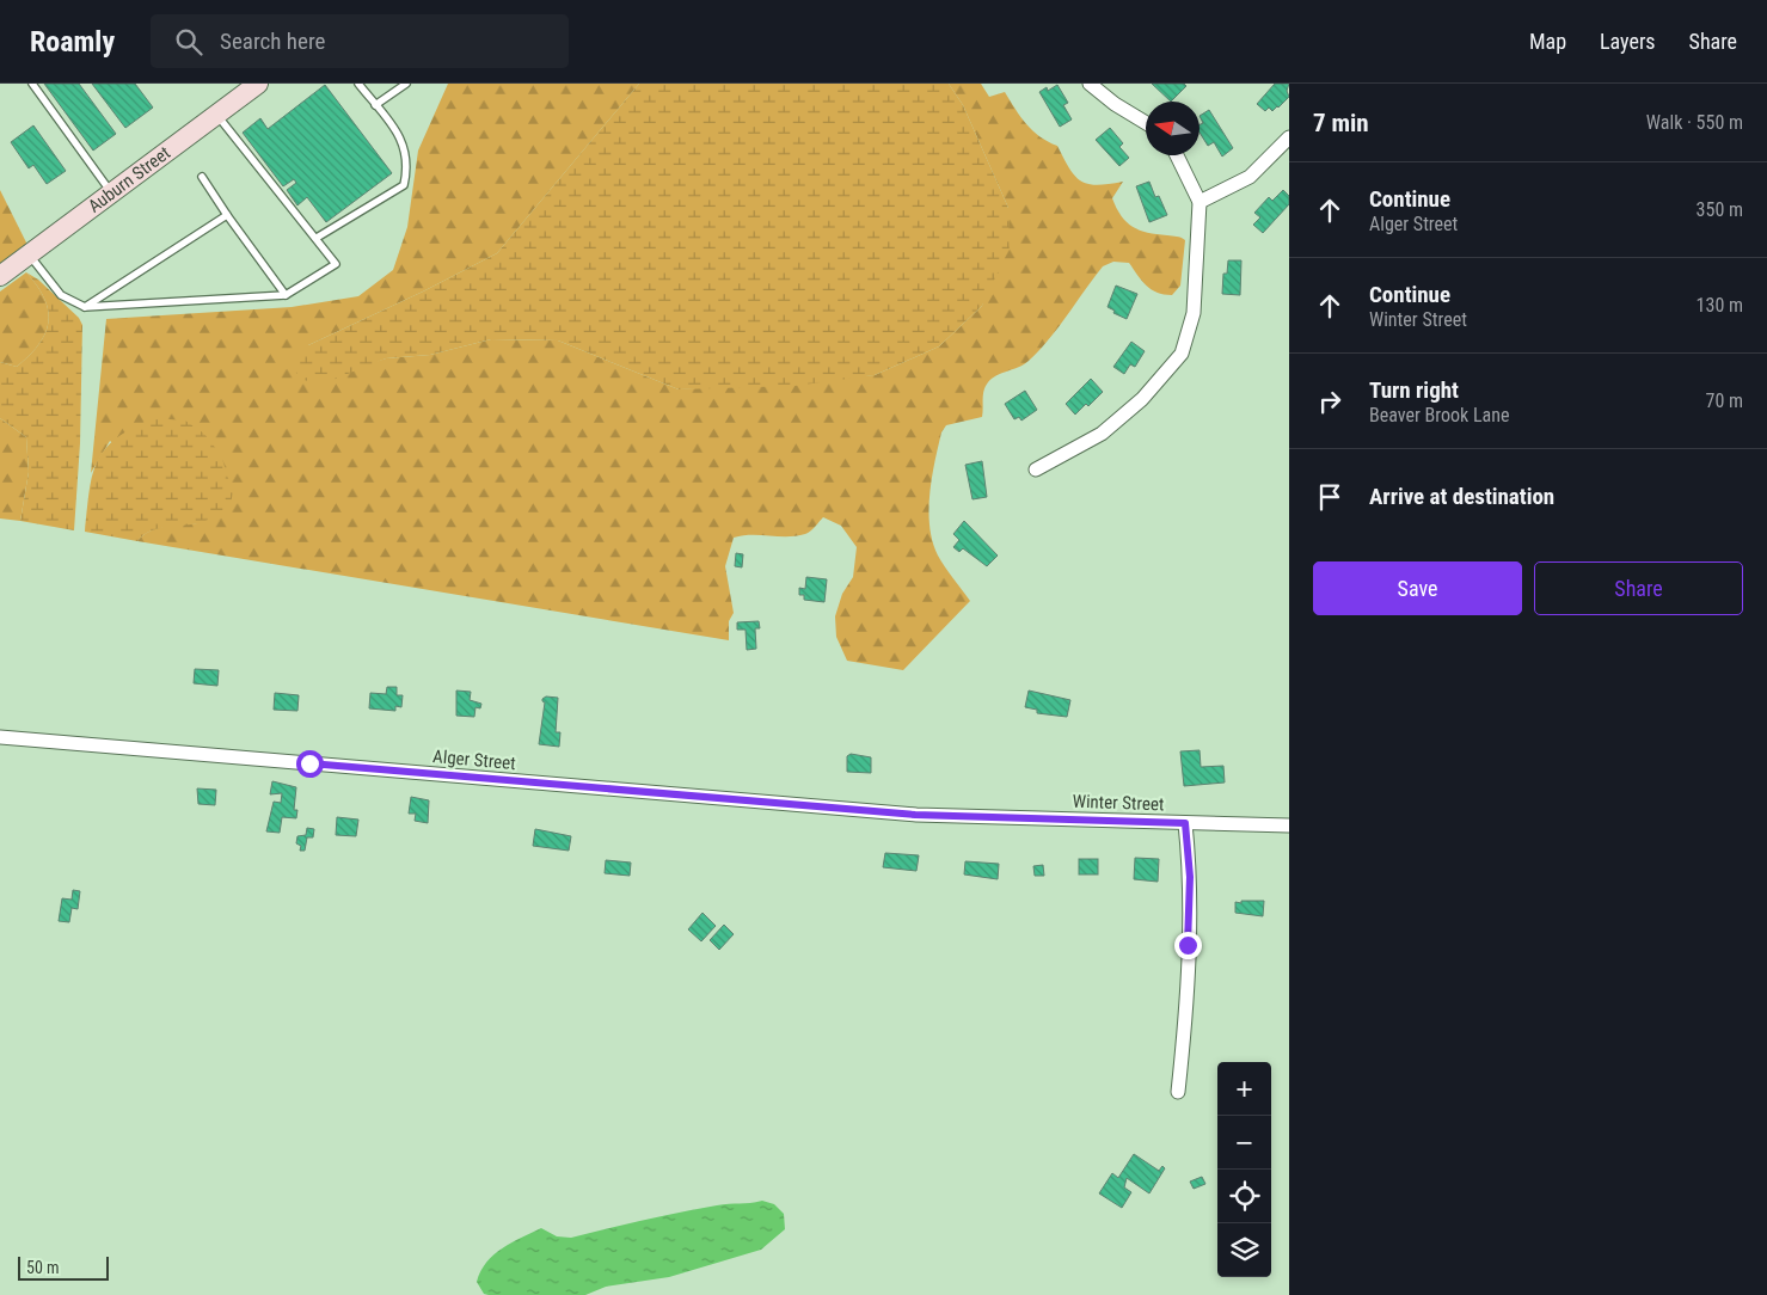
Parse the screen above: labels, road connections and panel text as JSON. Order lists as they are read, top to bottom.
{
  "streets": {
    "main road": ["Auburn Street"],
    "street": ["Alger Street", "Winter Street"]
  },
  "crossings": [
    ["Alger Street", "Winter Street"]
  ],
  "scale_bar": "50 m",
  "north": "left",
  "page": {
    "header": "Roamly",
    "search": "Search here",
    "nav": ["Map", "Layers", "Share"],
    "heading": ["7 min", "Walk · 550 m"],
    "list": [
      ["Continue", "Alger Street", "350 m"],
      ["Continue", "Winter Street", "130 m"],
      ["Turn right", "Beaver Brook Lane", "70 m"],
      "Arrive at destination"
    ],
    "buttons": ["Save", "Share"],
    "map_buttons": ["+", "−"],
    "scale": "50 m"
  }
}
